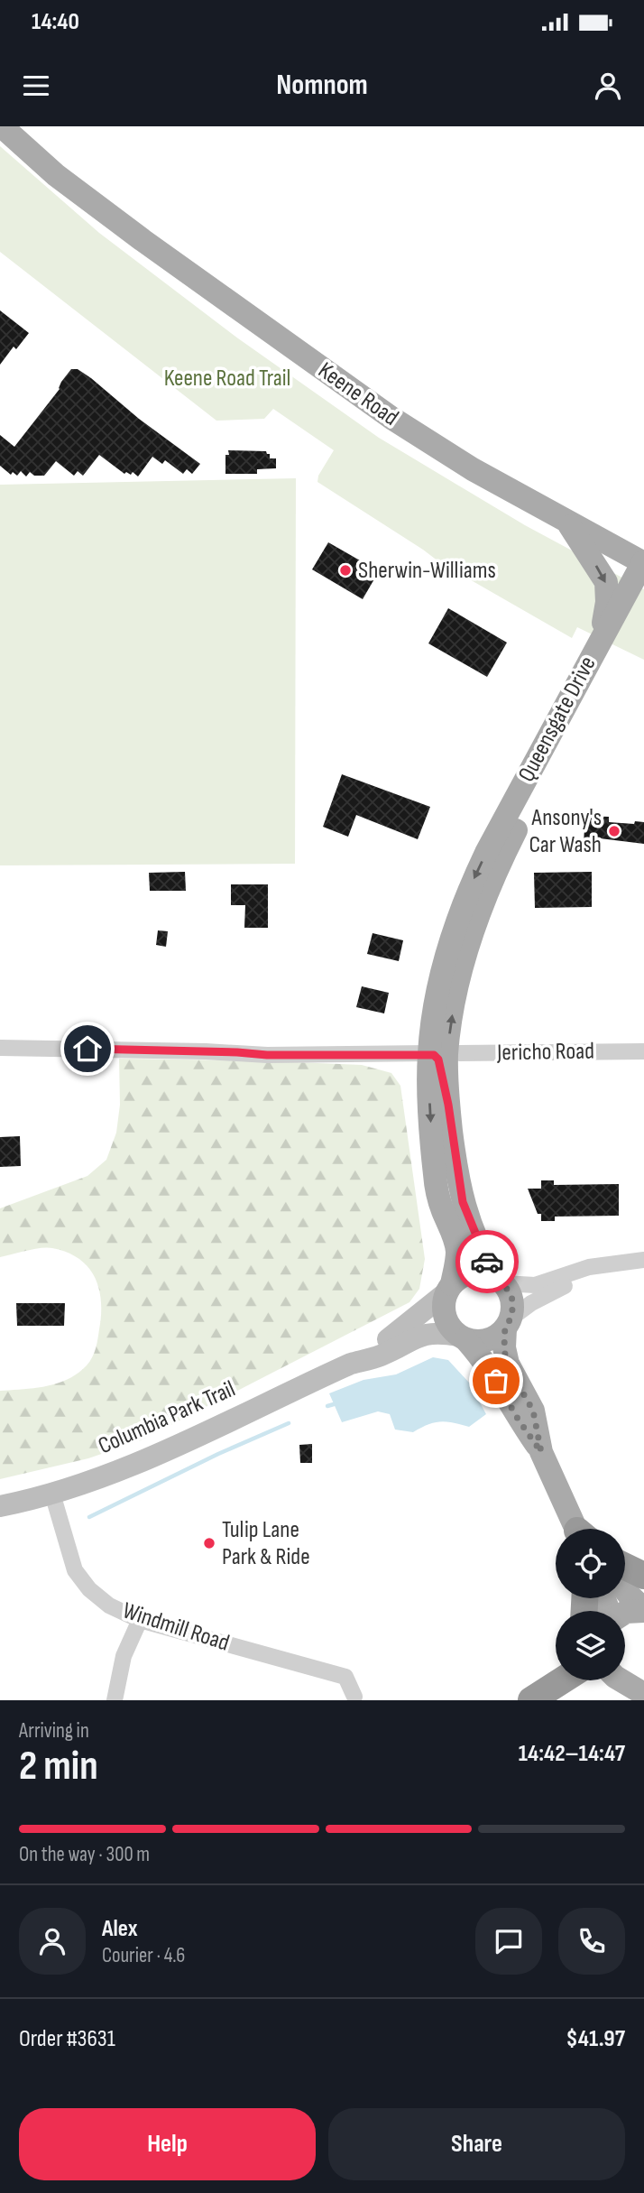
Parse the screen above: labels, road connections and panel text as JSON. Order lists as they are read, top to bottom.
{
  "streets": {
    "main road": ["Keene Road", "Queensgate Drive", "Columbia Park Trail"],
    "street": ["Jericho Road", "Windmill Road"]
  },
  "crossings": [
    ["Keene Road", "Queensgate Drive"],
    ["Queensgate Drive", "Jericho Road"],
    ["Queensgate Drive", "Columbia Park Trail"],
    ["Columbia Park Trail", "Windmill Road"]
  ],
  "parks": ["Keene Road Trail"],
  "places": ["Sherwin-Williams", "Ansony's Car Wash", "Tulip Lane Park & Ride"],
  "page": {
    "status": "14:40",
    "header": "Nomnom",
    "heading": ["2 min", "Arriving in", "14:42–14:47"],
    "panel": [
      "Alex",
      "Courier · 4.6",
      "Order #3631",
      "$41.97"
    ],
    "bar": "On the way · 300 m",
    "buttons": ["Help", "Share"]
  }
}
